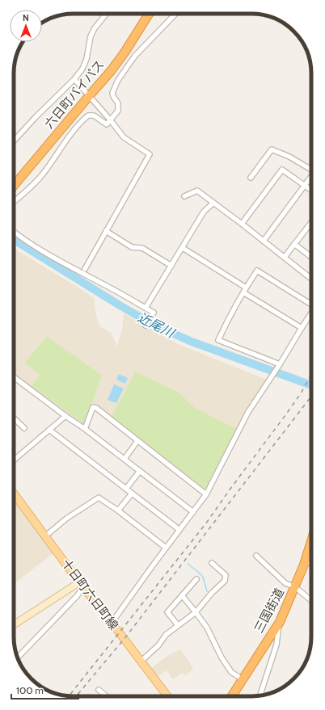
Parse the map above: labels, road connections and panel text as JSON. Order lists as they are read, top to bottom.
{
  "streets": {
    "highway": ["六日町バイパス", "三国街道"],
    "main road": ["十日町六日町線"]
  },
  "water": ["近尾川"],
  "scale_bar": "100 m",
  "north": "top"
}
